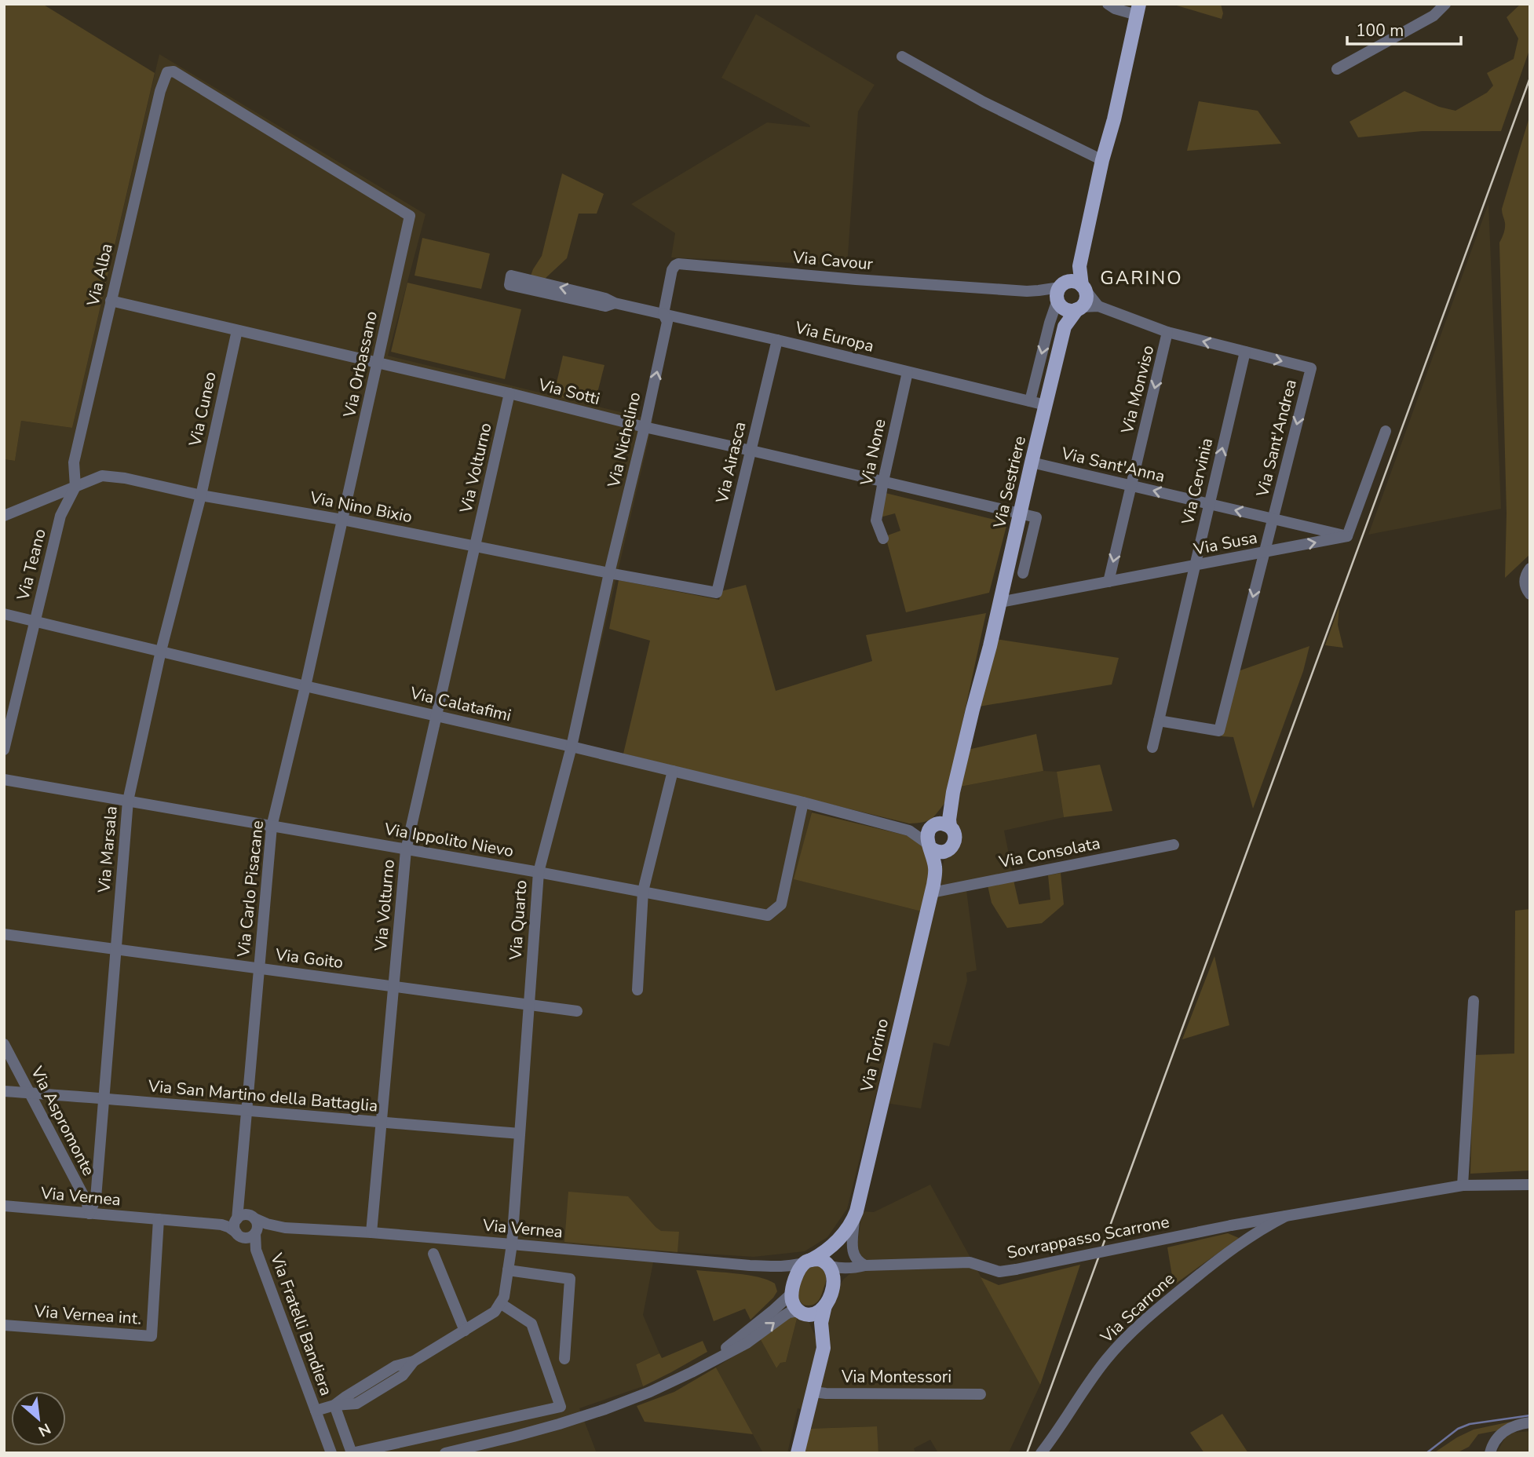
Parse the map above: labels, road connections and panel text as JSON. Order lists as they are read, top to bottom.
{
  "streets": {
    "main road": ["Via Sestriere", "Via Torino"],
    "street": [
      "Via Cavour",
      "Via Alba",
      "Via Europa",
      "Via Orbassano",
      "Via Monviso",
      "Via Sotti",
      "Via Cuneo",
      "Via Sant'Andrea",
      "Via Nichelino",
      "Via None",
      "Via Airasca",
      "Via Sant'Anna",
      "Via Volturno",
      "Via Cervinia",
      "Via Nino Bixio",
      "Via Susa",
      "Via Teano",
      "Via Calatafimi",
      "Via Ippolito Nievo",
      "Via Marsala",
      "Via Consolata",
      "Via Carlo Pisacane",
      "Via Quarto",
      "Via Goito",
      "Via San Martino della Battaglia",
      "Via Aspromonte",
      "Via Vernea",
      "Sovrappasso Scarrone",
      "Via Scarrone",
      "Via Vernea int.",
      "Via Fratelli Bandiera",
      "Via Montessori"
    ]
  },
  "crossings": [
    ["Via Cavour", "Via Europa"],
    ["Via Cavour", "Via Nichelino"],
    ["Via Alba", "Via Orbassano"],
    ["Via Alba", "Via Sotti"],
    ["Via Alba", "Via Nino Bixio"],
    ["Via Alba", "Via Teano"],
    ["Via Europa", "Via Nichelino"],
    ["Via Europa", "Via None"],
    ["Via Europa", "Via Airasca"],
    ["Via Europa", "Via Sestriere"],
    ["Via Orbassano", "Via Sotti"],
    ["Via Orbassano", "Via Nino Bixio"],
    ["Via Orbassano", "Via Carlo Pisacane"],
    ["Via Monviso", "Via Sant'Andrea"],
    ["Via Monviso", "Via Sant'Anna"],
    ["Via Monviso", "Via Susa"],
    ["Via Sotti", "Via Cuneo"],
    ["Via Sotti", "Via Nichelino"],
    ["Via Sotti", "Via None"],
    ["Via Sotti", "Via Airasca"],
    ["Via Sotti", "Via Volturno"],
    ["Via Sotti", "Via Sestriere"],
    ["Via Cuneo", "Via Nino Bixio"],
    ["Via Cuneo", "Via Marsala"],
    ["Via Sant'Andrea", "Via Sant'Anna"],
    ["Via Sant'Andrea", "Via Cervinia"],
    ["Via Sant'Andrea", "Via Susa"],
    ["Via Nichelino", "Via Nino Bixio"],
    ["Via Nichelino", "Via Quarto"],
    ["Via Airasca", "Via Nino Bixio"],
    ["Via Sant'Anna", "Via Cervinia"],
    ["Via Sant'Anna", "Via Sestriere"],
    ["Via Sant'Anna", "Via Susa"],
    ["Via Volturno", "Via Nino Bixio"],
    ["Via Volturno", "Via Calatafimi"],
    ["Via Volturno", "Via Ippolito Nievo"],
    ["Via Volturno", "Via Goito"],
    ["Via Volturno", "Via San Martino della Battaglia"],
    ["Via Volturno", "Via Vernea"],
    ["Via Cervinia", "Via Susa"],
    ["Via Sestriere", "Via Susa"],
    ["Via Sestriere", "Via Torino"],
    ["Via Nino Bixio", "Via Teano"],
    ["Via Nino Bixio", "Via Marsala"],
    ["Via Nino Bixio", "Via Carlo Pisacane"],
    ["Via Nino Bixio", "Via Quarto"],
    ["Via Teano", "Via Calatafimi"],
    ["Via Calatafimi", "Via Ippolito Nievo"],
    ["Via Calatafimi", "Via Marsala"],
    ["Via Calatafimi", "Via Carlo Pisacane"],
    ["Via Calatafimi", "Via Quarto"],
    ["Via Calatafimi", "Via Torino"],
    ["Via Ippolito Nievo", "Via Marsala"],
    ["Via Ippolito Nievo", "Via Carlo Pisacane"],
    ["Via Ippolito Nievo", "Via Quarto"],
    ["Via Marsala", "Via Goito"],
    ["Via Marsala", "Via San Martino della Battaglia"],
    ["Via Marsala", "Via Aspromonte"],
    ["Via Marsala", "Via Vernea"],
    ["Via Consolata", "Via Torino"],
    ["Via Carlo Pisacane", "Via Goito"],
    ["Via Carlo Pisacane", "Via San Martino della Battaglia"],
    ["Via Quarto", "Via Goito"],
    ["Via Quarto", "Via San Martino della Battaglia"],
    ["Via Quarto", "Via Vernea"],
    ["Via San Martino della Battaglia", "Via Aspromonte"],
    ["Via Aspromonte", "Via Vernea"],
    ["Via Vernea", "Sovrappasso Scarrone"],
    ["Via Vernea", "Via Vernea int."],
    ["Sovrappasso Scarrone", "Via Scarrone"]
  ],
  "one_way": [
    "Via Monviso",
    "Via Nichelino",
    "Via Sant'Anna",
    "Via Cervinia"
  ],
  "districts": ["GARINO"],
  "scale_bar": "100 m",
  "north": "bottom right"
}
